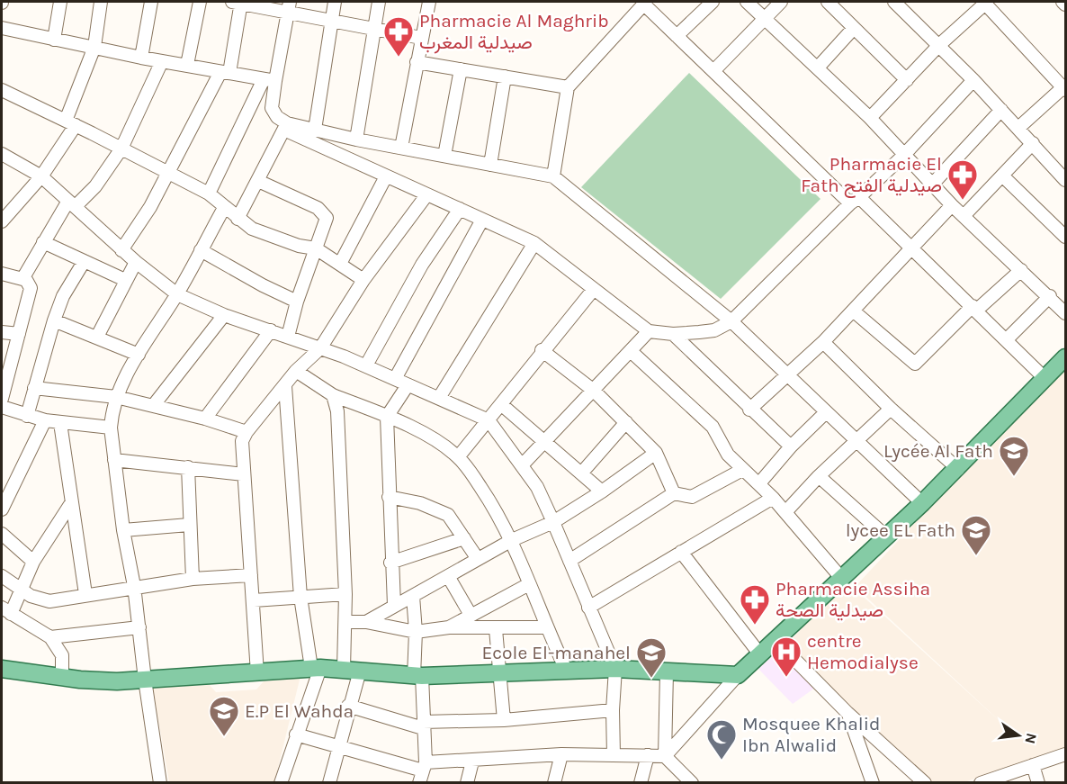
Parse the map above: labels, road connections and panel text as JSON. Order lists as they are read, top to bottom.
{
  "places": {
    "pharmacy": ["Pharmacie Al Maghrib صيدلية المغرب", "Pharmacie El Fath صيدلية الفتح", "Pharmacie Assiha صيدلية الصحة"],
    "school or university": [
      "Lycée Al Fath",
      "lycee EL Fath",
      "Ecole El-manahel",
      "E.P El Wahda"
    ],
    "hospital": ["centre Hemodialyse"],
    "mosque": ["Mosquee Khalid Ibn Alwalid"]
  },
  "north": "right"
}
